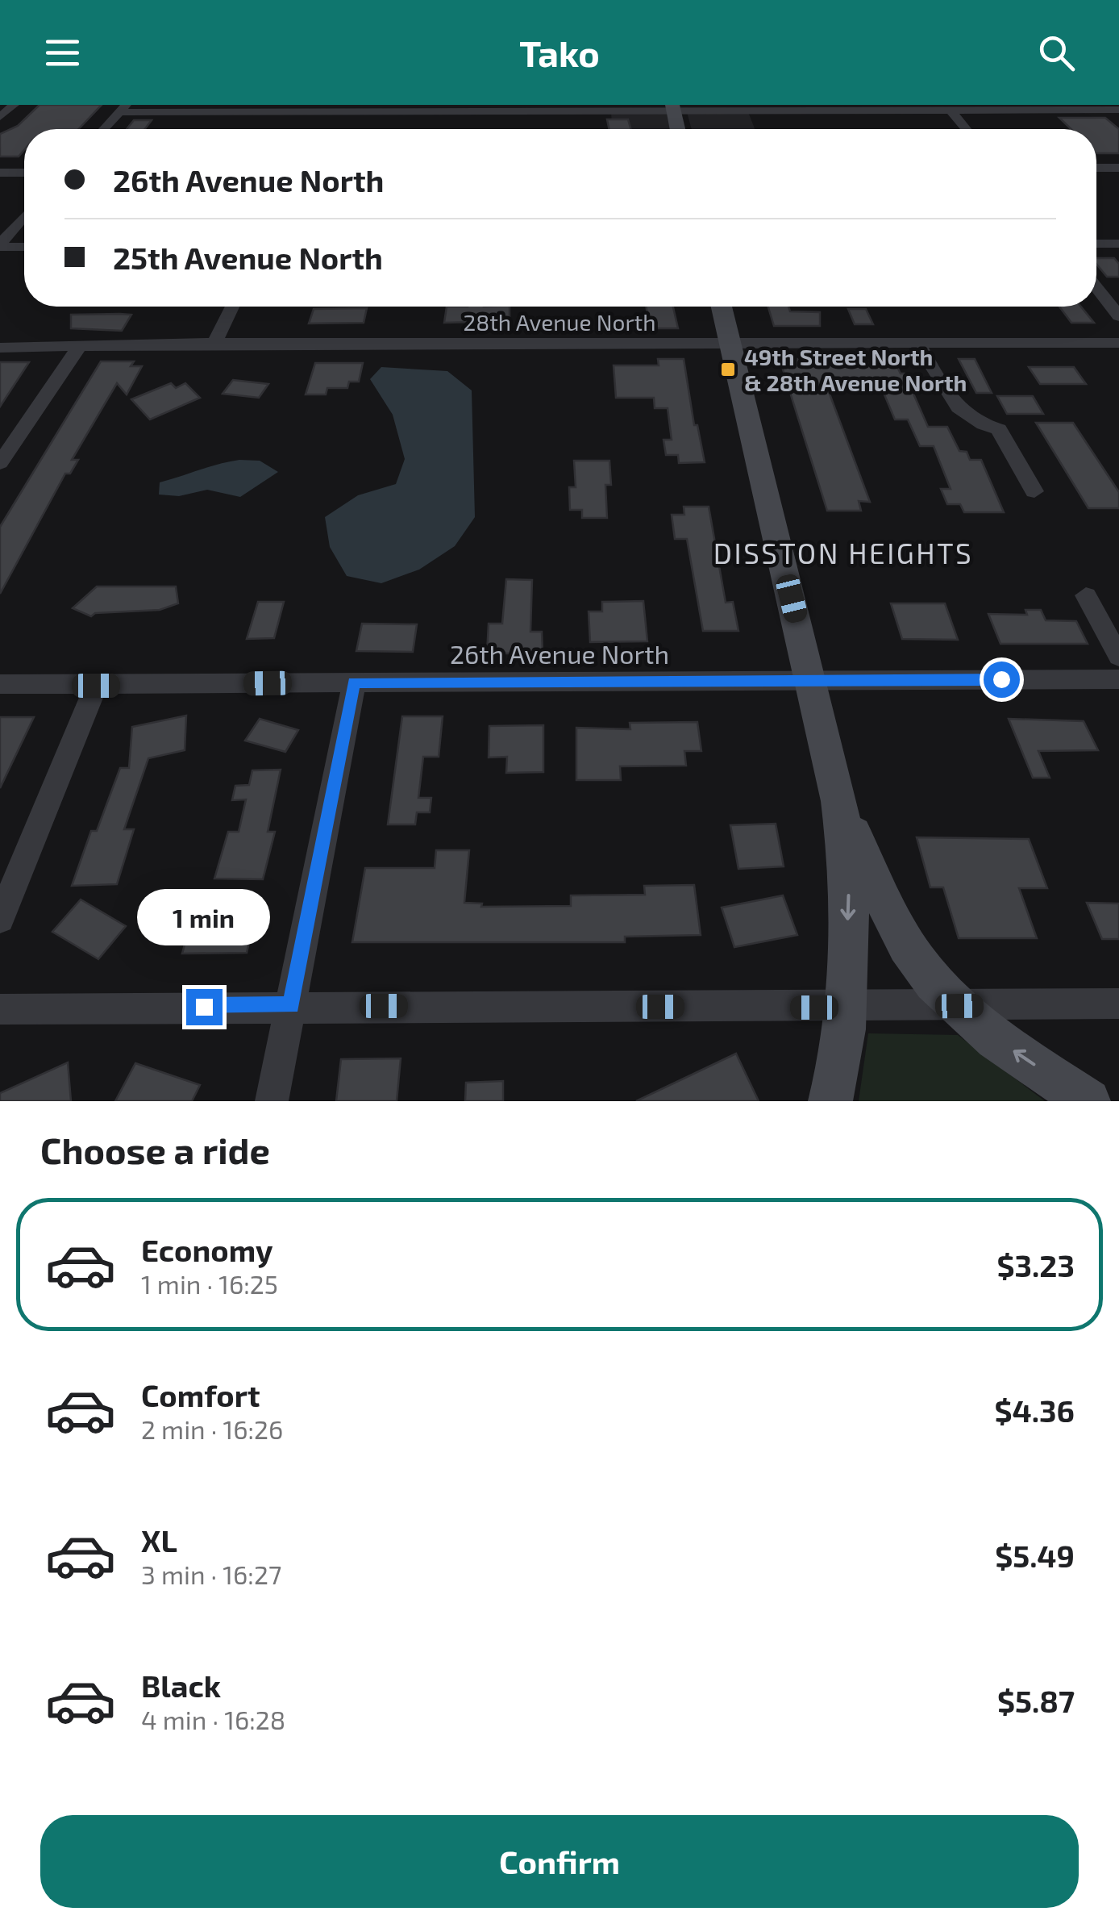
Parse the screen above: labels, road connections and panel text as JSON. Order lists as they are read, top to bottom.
{
  "streets": {
    "street": ["28th Avenue North", "26th Avenue North"]
  },
  "districts": ["DISSTON HEIGHTS"],
  "places": {
    "transit": ["49th Street North & 28th Avenue North"]
  },
  "page": {
    "header": "Tako",
    "banner": ["26th Avenue North", "25th Avenue North"],
    "bubble": "1 min",
    "heading": "Choose a ride",
    "list": [
      {
        "name": "Economy",
        "note": "1 min · 16:25",
        "value": "$3.23"
      },
      {
        "name": "Comfort",
        "note": "2 min · 16:26",
        "value": "$4.36"
      },
      {
        "name": "XL",
        "note": "3 min · 16:27",
        "value": "$5.49"
      },
      {
        "name": "Black",
        "note": "4 min · 16:28",
        "value": "$5.87"
      }
    ],
    "buttons": "Confirm"
  }
}
